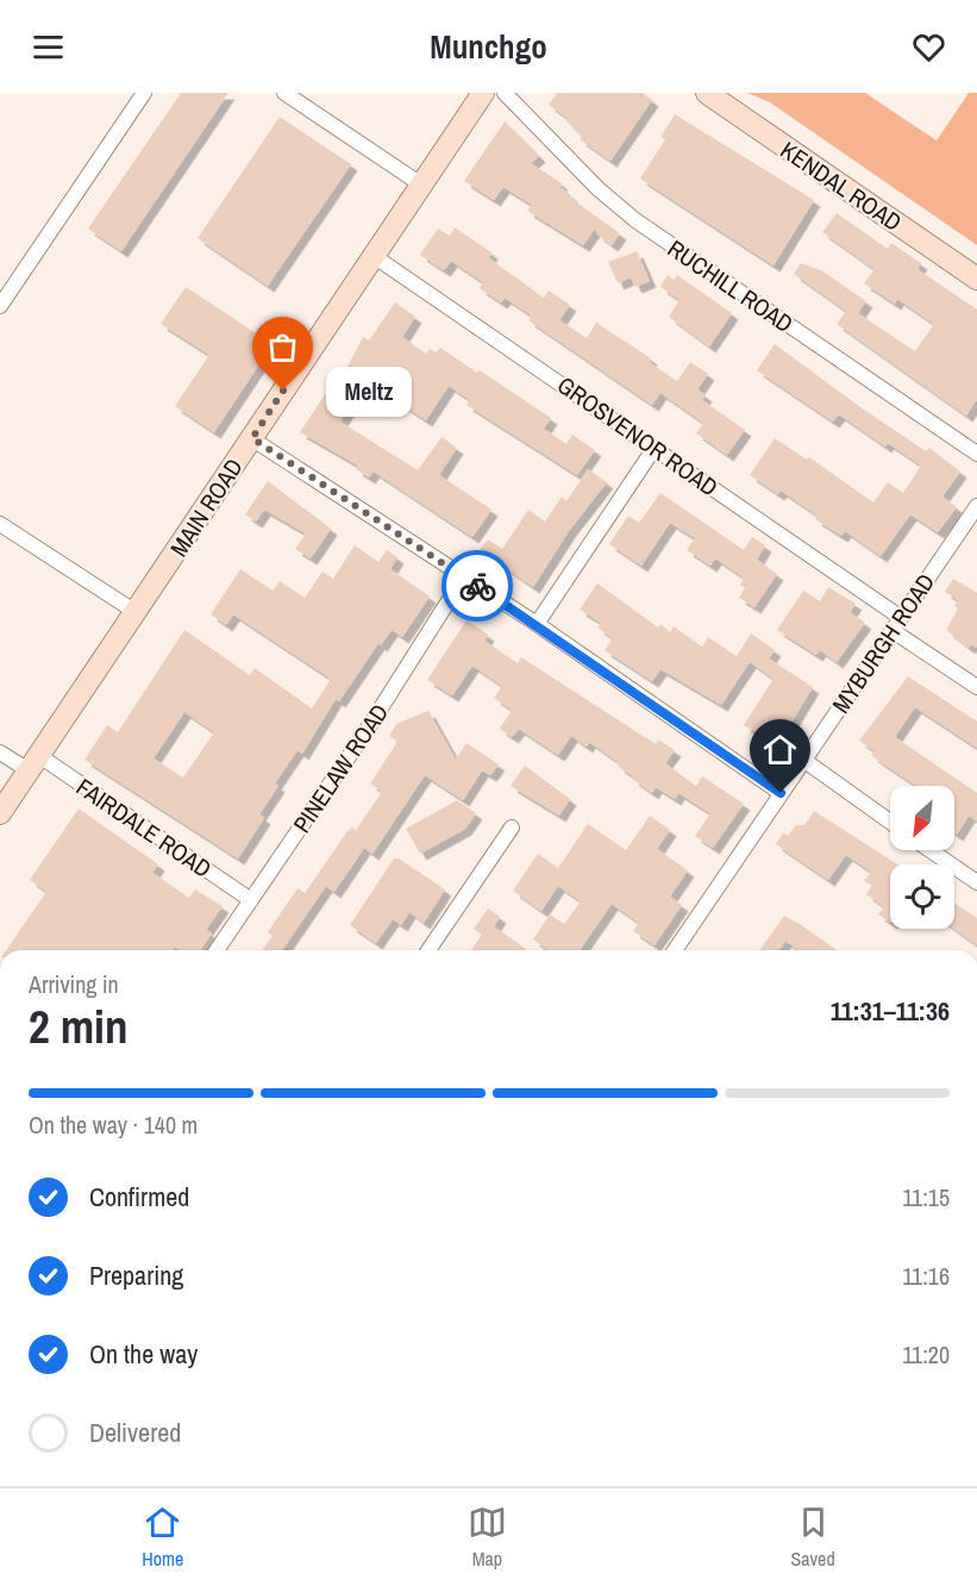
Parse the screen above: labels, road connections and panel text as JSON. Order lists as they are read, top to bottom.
{
  "streets": {
    "main road": ["KENDAL ROAD", "MAIN ROAD"],
    "street": [
      "RUCHILL ROAD",
      "GROSVENOR ROAD",
      "MYBURGH ROAD",
      "PINELAW ROAD",
      "FAIRDALE ROAD"
    ]
  },
  "crossings": [
    ["GROSVENOR ROAD", "MAIN ROAD"],
    ["GROSVENOR ROAD", "MYBURGH ROAD"],
    ["MAIN ROAD", "FAIRDALE ROAD"],
    ["PINELAW ROAD", "FAIRDALE ROAD"]
  ],
  "places": ["Meltz"],
  "north": "bottom left",
  "page": {
    "header": "Munchgo",
    "bubble": "Meltz",
    "heading": ["2 min", "Arriving in", "11:31–11:36"],
    "bar": "On the way · 140 m",
    "list": [
      ["Confirmed", "11:15"],
      ["Preparing", "11:16"],
      ["On the way", "11:20"],
      "Delivered"
    ],
    "tabs": ["Home", "Map", "Saved"]
  }
}
